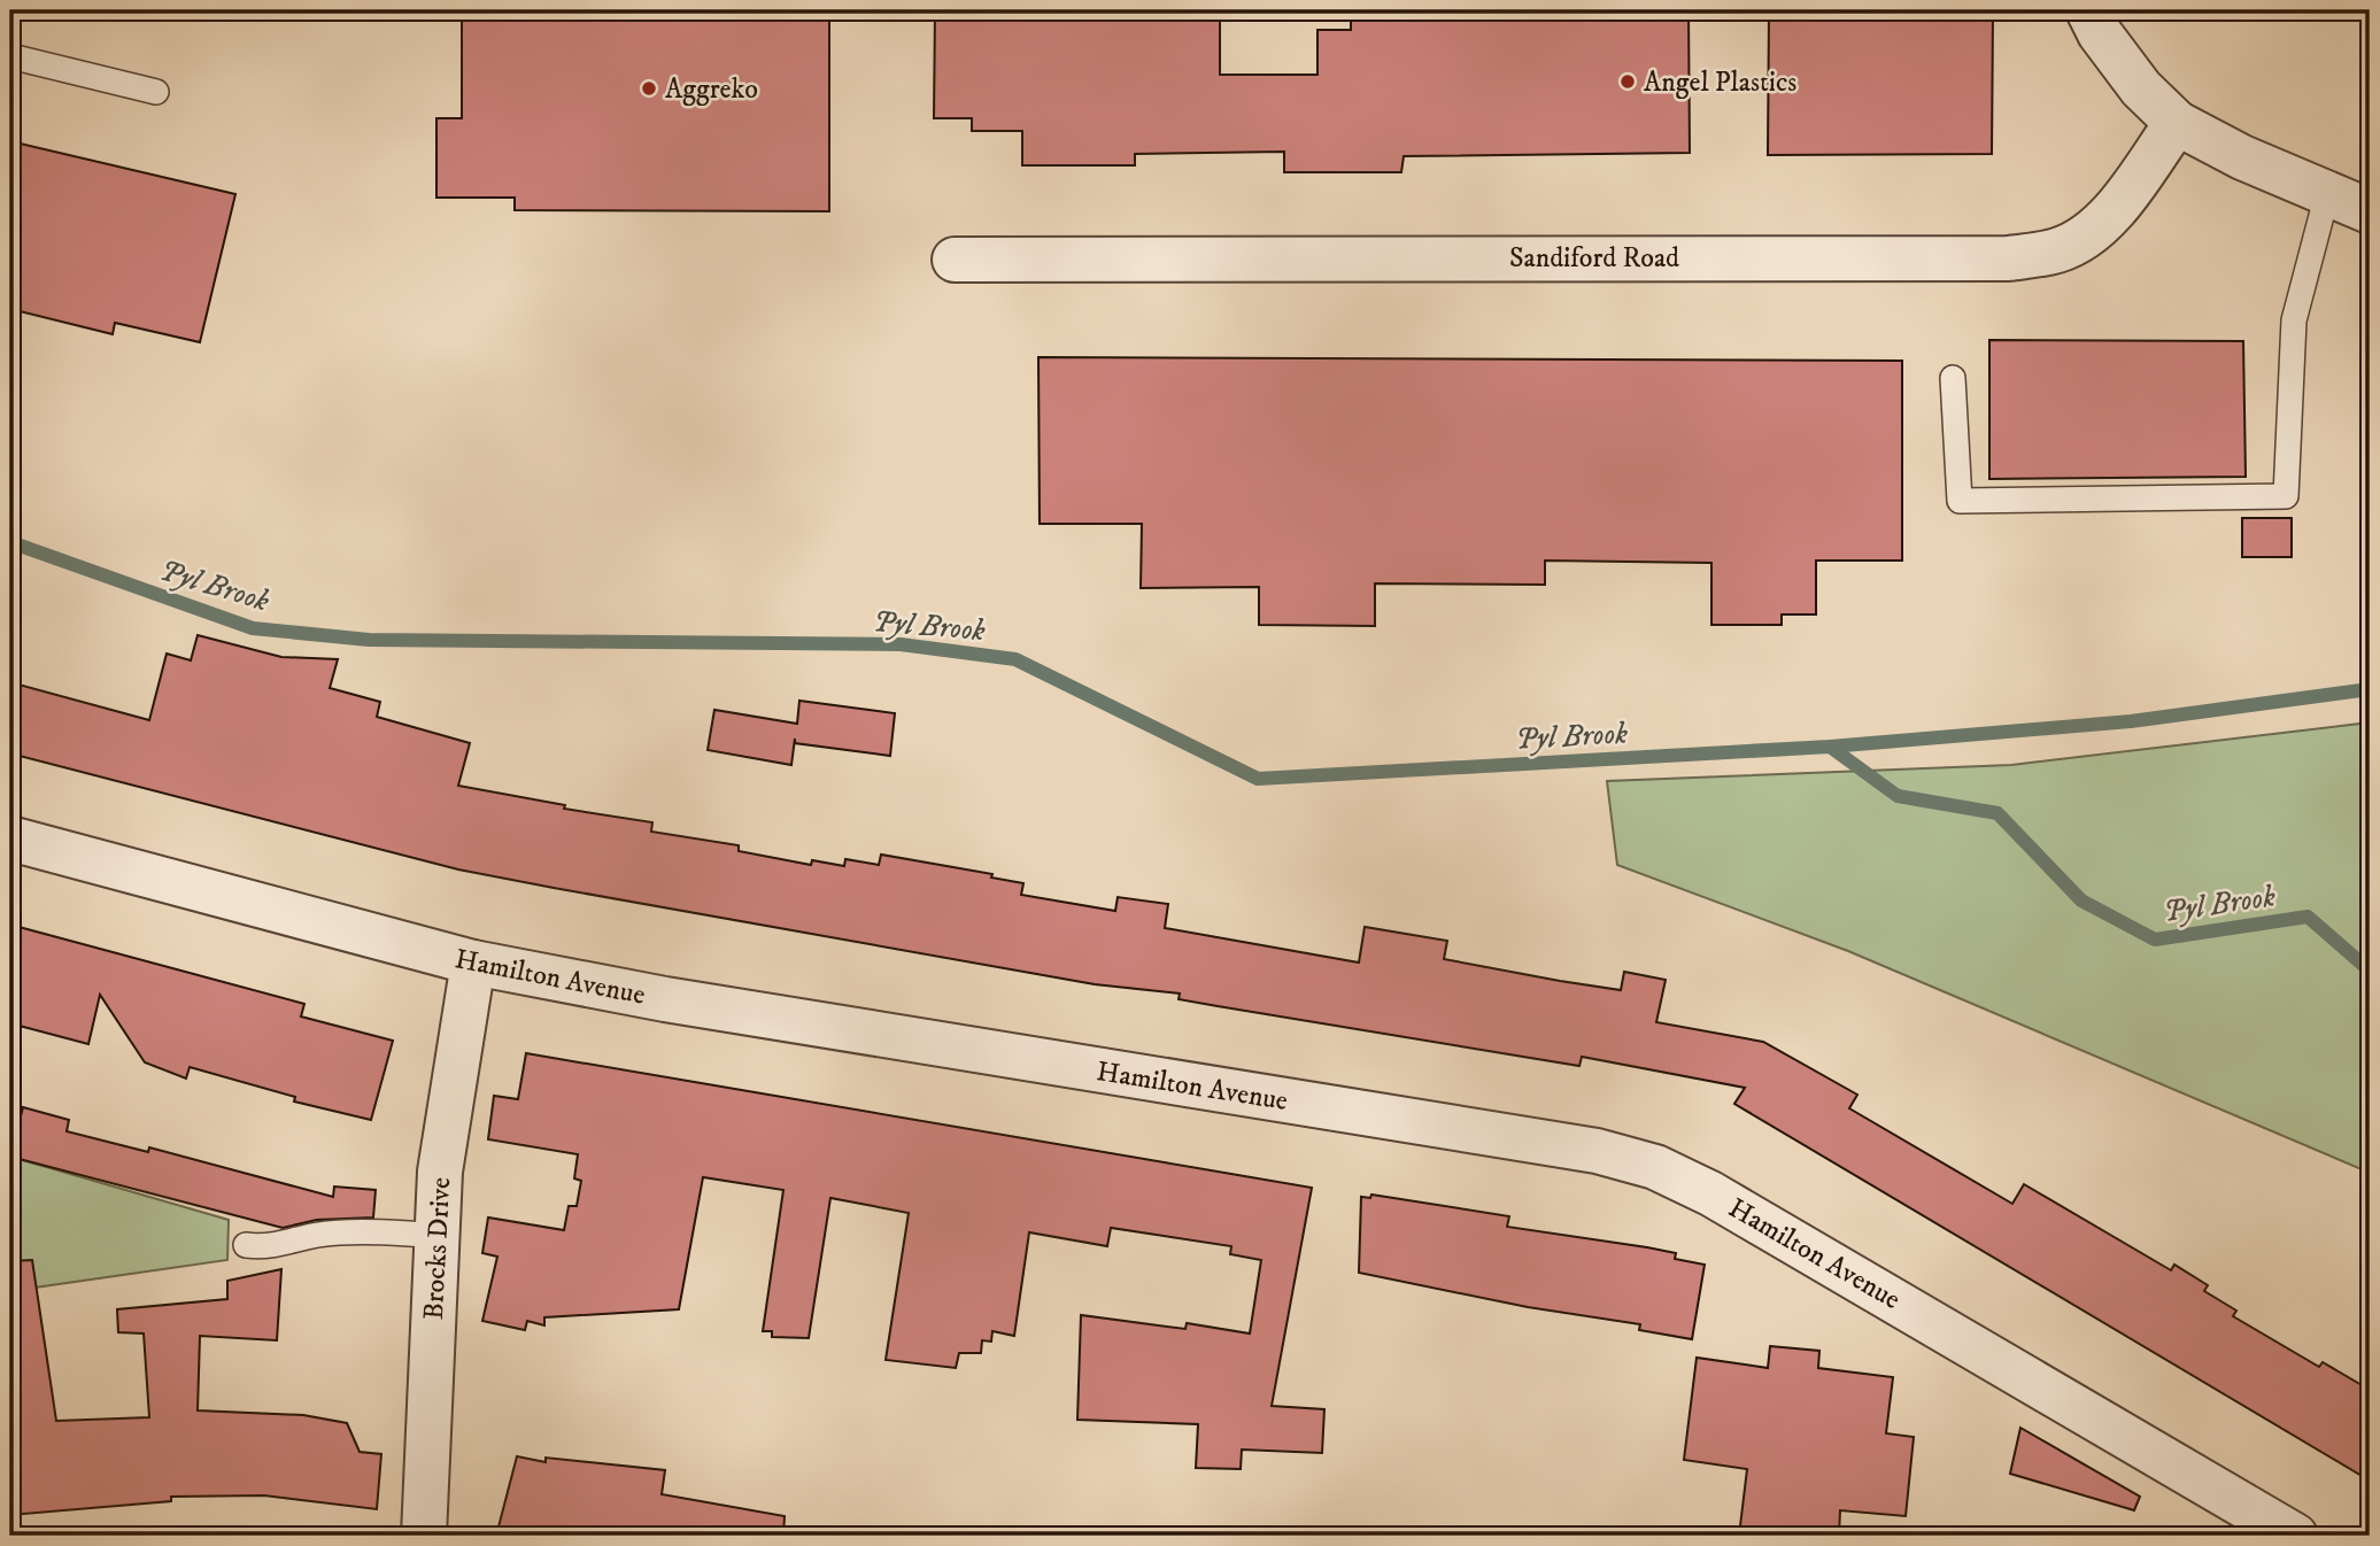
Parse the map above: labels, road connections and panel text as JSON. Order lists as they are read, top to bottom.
{
  "streets": {
    "street": ["Sandiford Road", "Hamilton Avenue", "Brocks Drive"]
  },
  "crossings": [
    ["Hamilton Avenue", "Brocks Drive"]
  ],
  "water": ["Pyl Brook"],
  "places": ["Angel Plastics", "Aggreko"]
}
